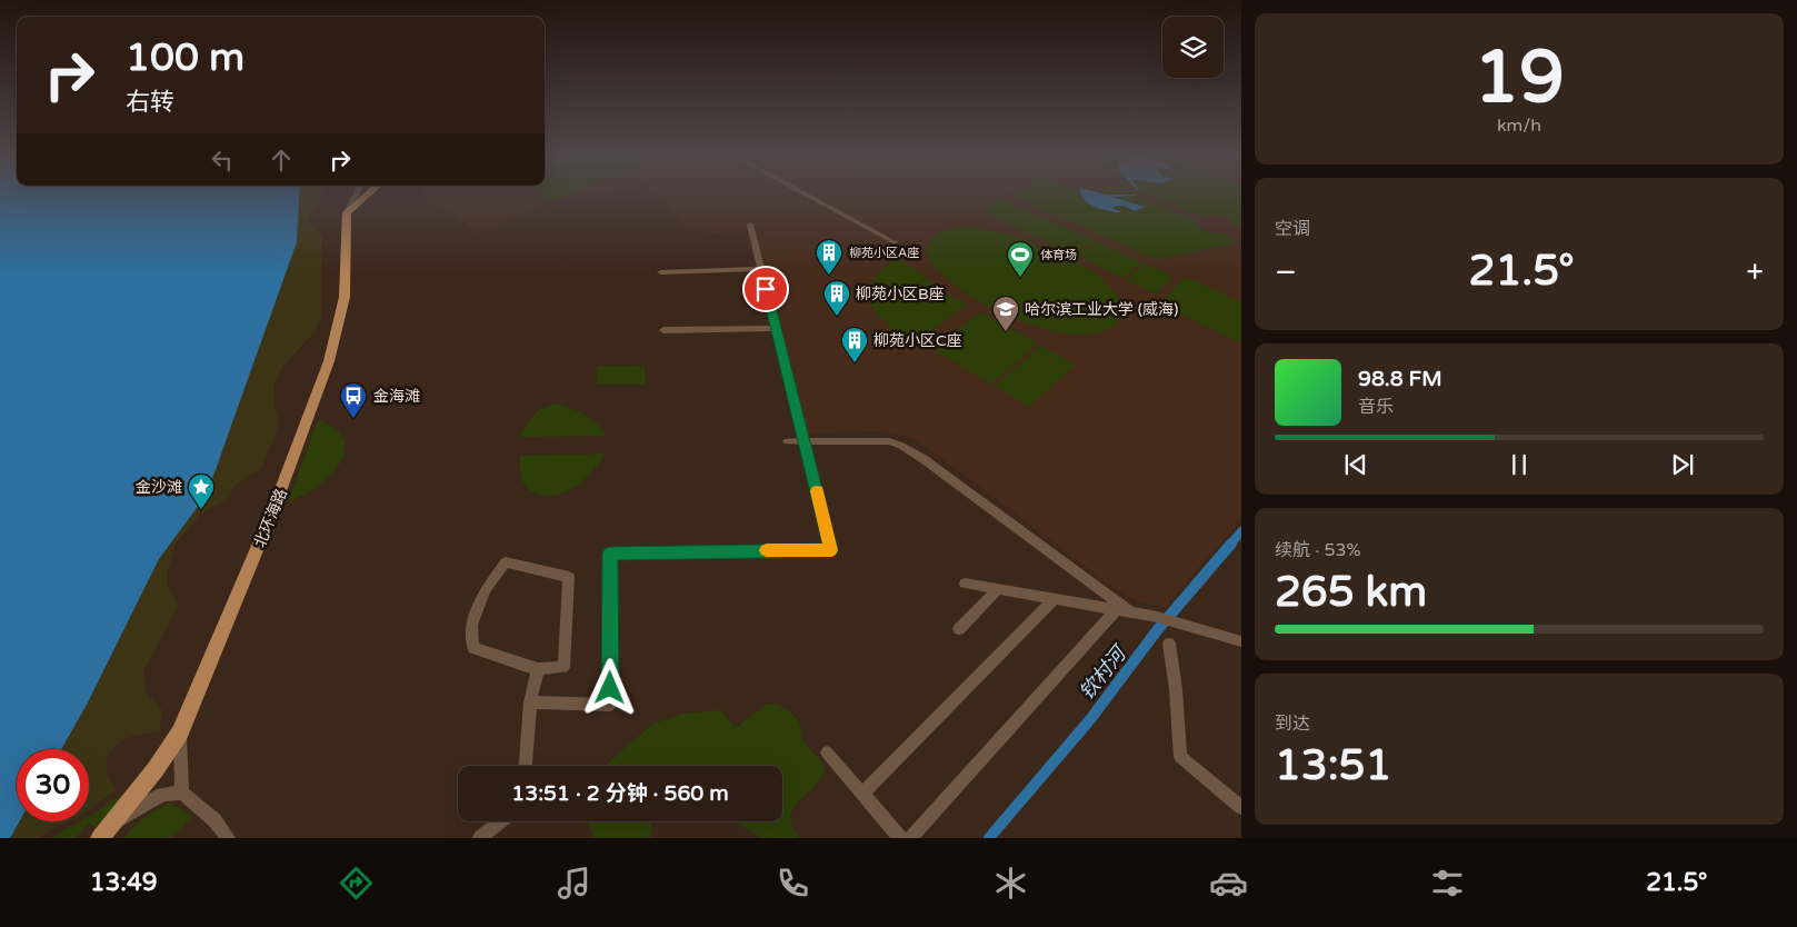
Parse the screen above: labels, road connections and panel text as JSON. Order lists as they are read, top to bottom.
{
  "streets": {
    "main road": ["北环海路"]
  },
  "water": ["钦村河"],
  "places": {
    "building": ["柳苑小区A座", "柳苑小区B座", "柳苑小区C座"],
    "sports": ["体育场"],
    "school or university": ["哈尔滨工业大学 (威海)"],
    "bus stop": ["金海滩"],
    "place": ["金沙滩"]
  },
  "page": {
    "tile": [
      ["19", "km/h"],
      "空调",
      ["续航 · 53%", "265 km"],
      ["到达", "13:51"]
    ],
    "turn": ["100 m", "右转"],
    "heat": ["−", "21.5°", "+"],
    "song": ["98.8 FM", "音乐"],
    "limit": "30",
    "trip": "13:51 · 2 分钟 · 560 m",
    "tabs": ["13:49", "21.5°"]
  }
}
